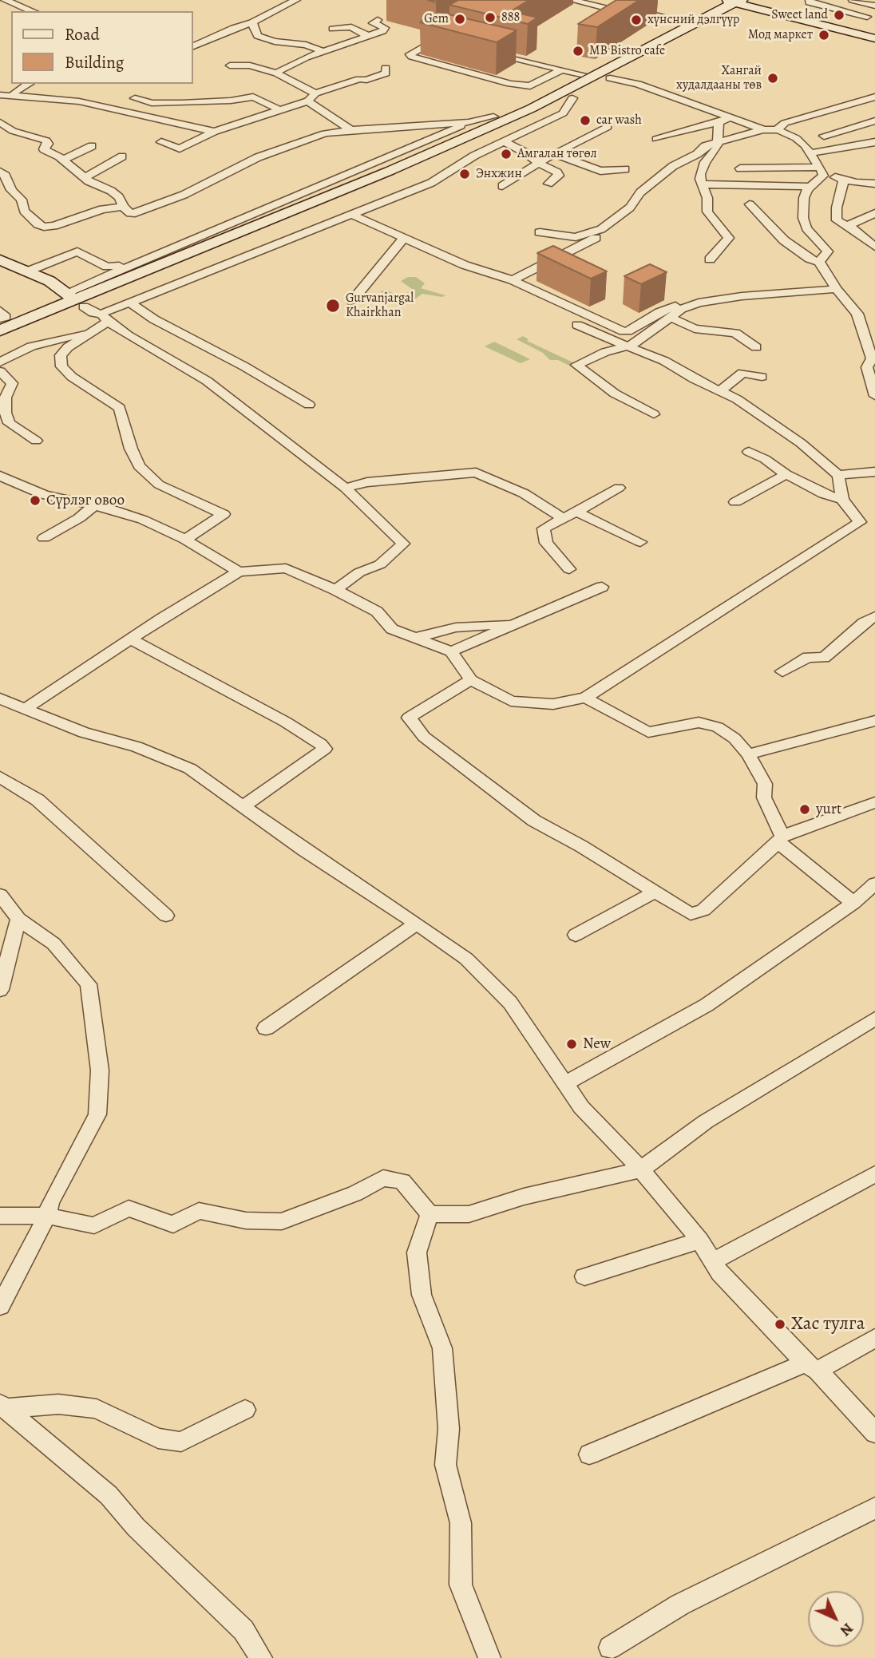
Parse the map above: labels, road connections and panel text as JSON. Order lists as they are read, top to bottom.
{
  "places": [
    "Sweet land",
    "888",
    "Gem",
    "хүнсний дэлгүүр",
    "Мод маркет",
    "MB Bistro cafe",
    "Хангай худалдааны төв",
    "car wash",
    "Амгалан төгөл",
    "Энхжин",
    "Gurvanjargal Khairkhan",
    "Сүрлэг овоо",
    "yurt",
    "New",
    "Хас тулга"
  ],
  "legend": ["Road", "Building"],
  "north": "bottom right"
}
